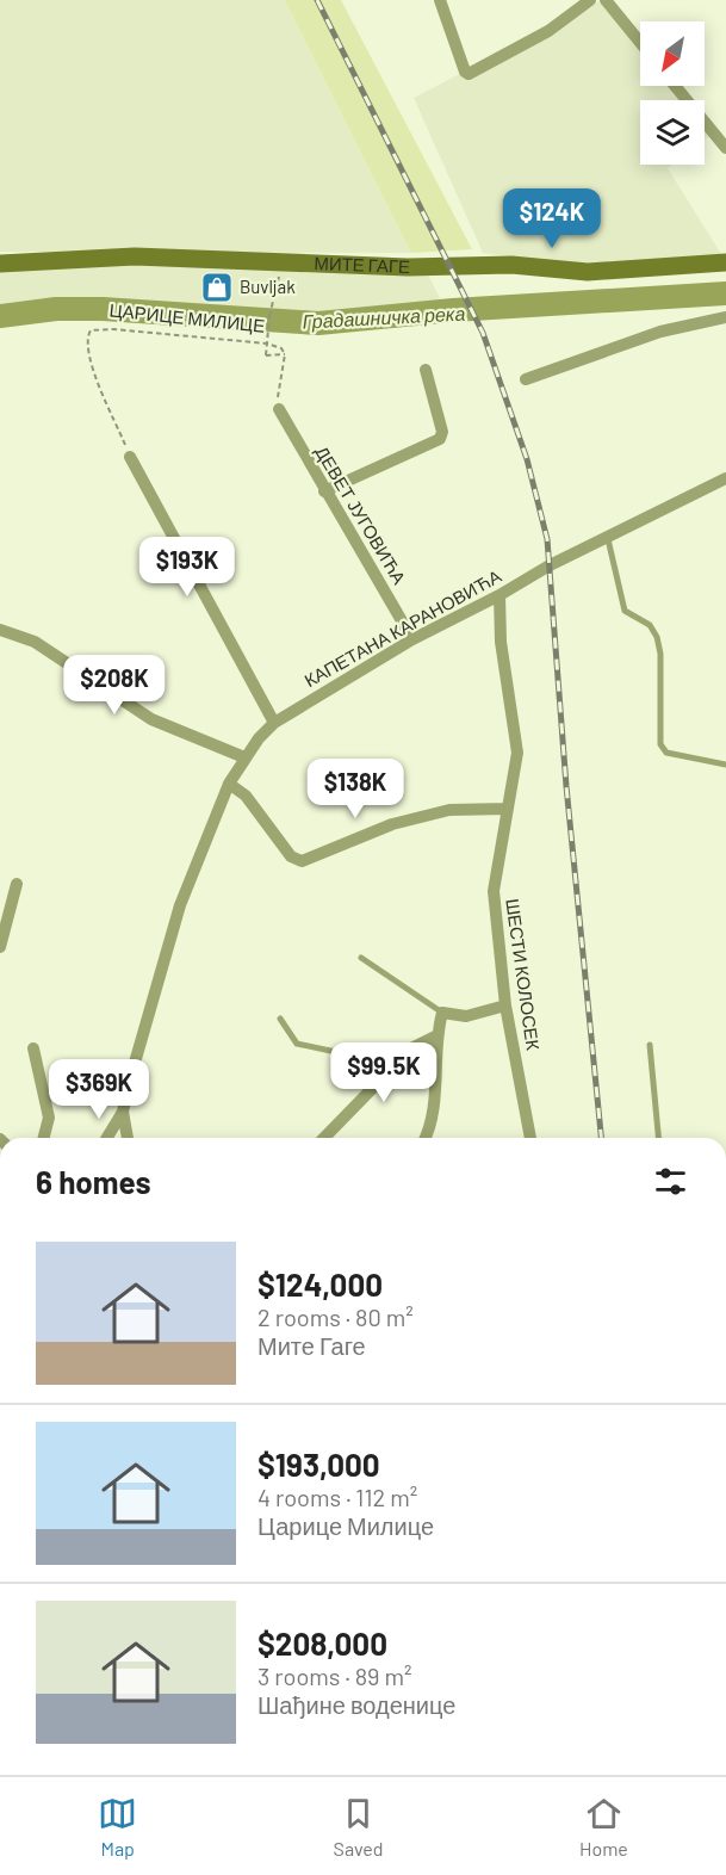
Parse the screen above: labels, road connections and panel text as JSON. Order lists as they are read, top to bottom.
{
  "streets": {
    "main road": ["МИТЕ ГАГЕ"],
    "street": ["ДЕВЕТ ЈУГОВИЋА", "КАПЕТАНА КАРАНОВИЋА", "ШЕСТИ КОЛОСЕК"],
    "path": ["ЦАРИЦЕ МИЛИЦЕ"]
  },
  "crossings": [
    ["ДЕВЕТ ЈУГОВИЋА", "КАПЕТАНА КАРАНОВИЋА"],
    ["КАПЕТАНА КАРАНОВИЋА", "ШЕСТИ КОЛОСЕК"]
  ],
  "water": ["Градашничка река"],
  "places": {
    "shop": ["Buvljak"]
  },
  "north": "bottom left",
  "page": {
    "price": [
      "$124K",
      "$193K",
      "$208K",
      "$138K",
      "$99.5K",
      "$369K"
    ],
    "heading": "6 homes",
    "list": [
      {
        "name": "$124,000",
        "note": "2 rooms · 80 m² · Мите Гаге"
      },
      {
        "name": "$193,000",
        "note": "4 rooms · 112 m² · Царице Милице"
      },
      {
        "name": "$208,000",
        "note": "3 rooms · 89 m² · Шађине воденице"
      }
    ],
    "tabs": ["Map", "Saved", "Home"]
  }
}
